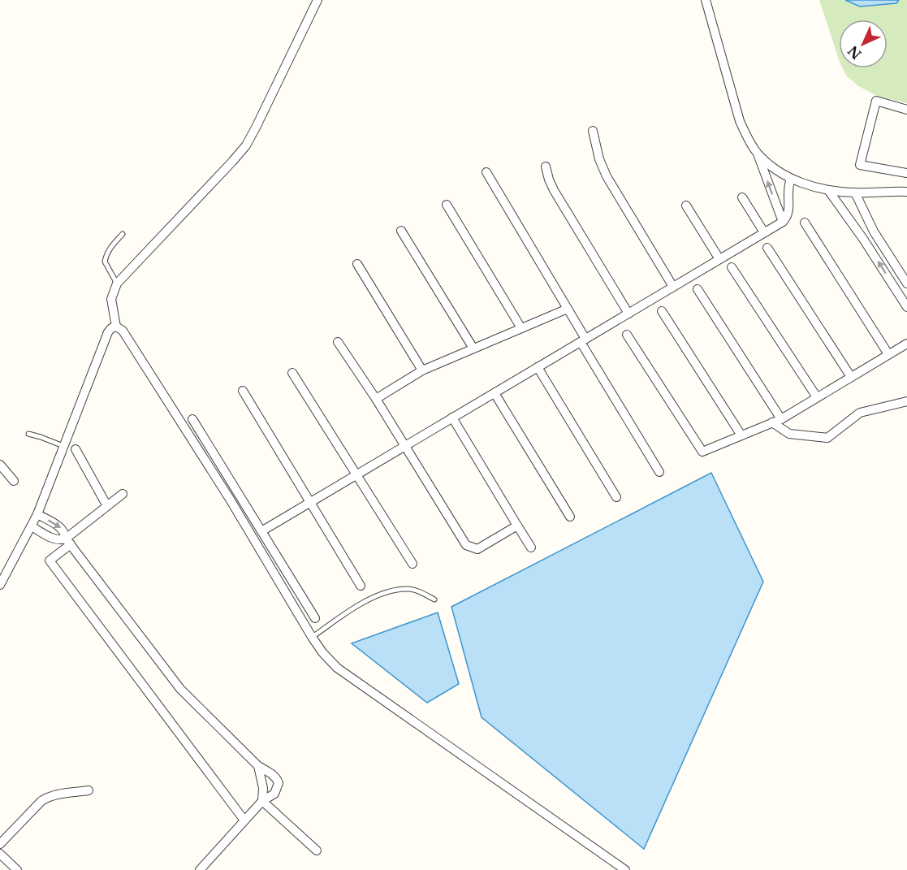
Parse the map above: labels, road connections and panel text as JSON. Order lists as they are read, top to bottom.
{
  "north": "bottom left"
}
